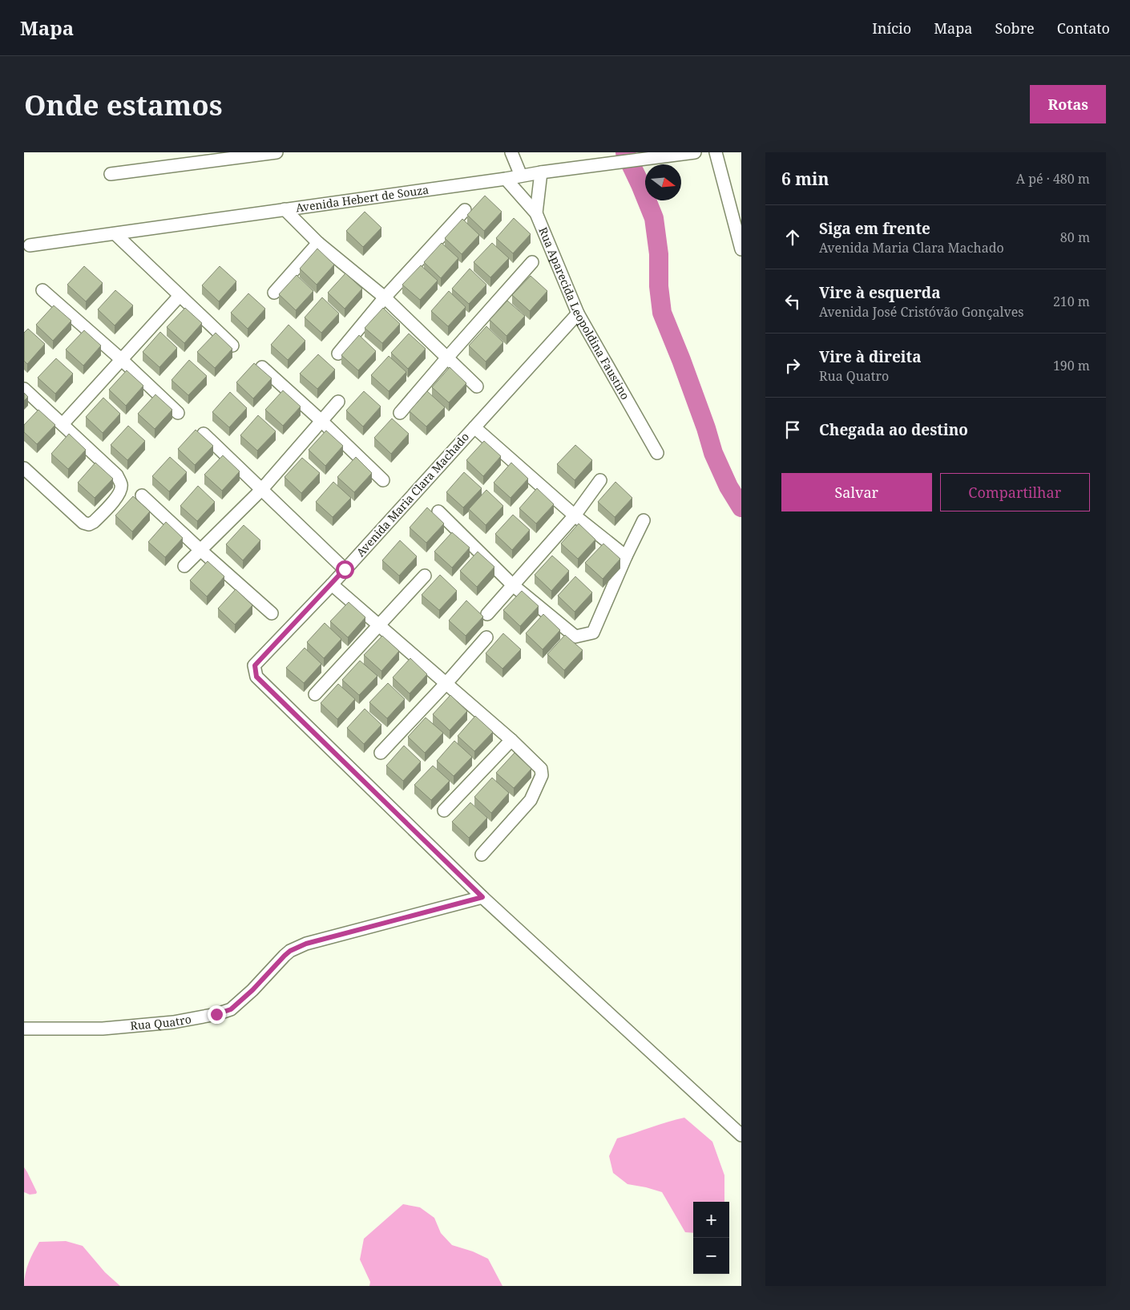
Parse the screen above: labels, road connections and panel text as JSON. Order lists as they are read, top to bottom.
{
  "streets": {
    "street": [
      "Avenida Hebert de Souza",
      "Rua Aparecida Leopoldina Faustino",
      "Avenida Maria Clara Machado",
      "Rua Quatro"
    ]
  },
  "crossings": [
    ["Avenida Hebert de Souza", "Rua Aparecida Leopoldina Faustino"],
    ["Rua Aparecida Leopoldina Faustino", "Avenida Maria Clara Machado"],
    ["Avenida Maria Clara Machado", "Rua Quatro"]
  ],
  "north": "right",
  "page": {
    "header": "Mapa",
    "nav": [
      "Início",
      "Mapa",
      "Sobre",
      "Contato"
    ],
    "buttons": [
      "Rotas",
      ["Salvar", "Compartilhar"]
    ],
    "title": "Onde estamos",
    "heading": ["6 min", "A pé · 480 m"],
    "list": [
      ["Siga em frente", "Avenida Maria Clara Machado", "80 m"],
      ["Vire à esquerda", "Avenida José Cristóvão Gonçalves", "210 m"],
      ["Vire à direita", "Rua Quatro", "190 m"],
      "Chegada ao destino"
    ],
    "map_buttons": ["+", "−"]
  }
}
